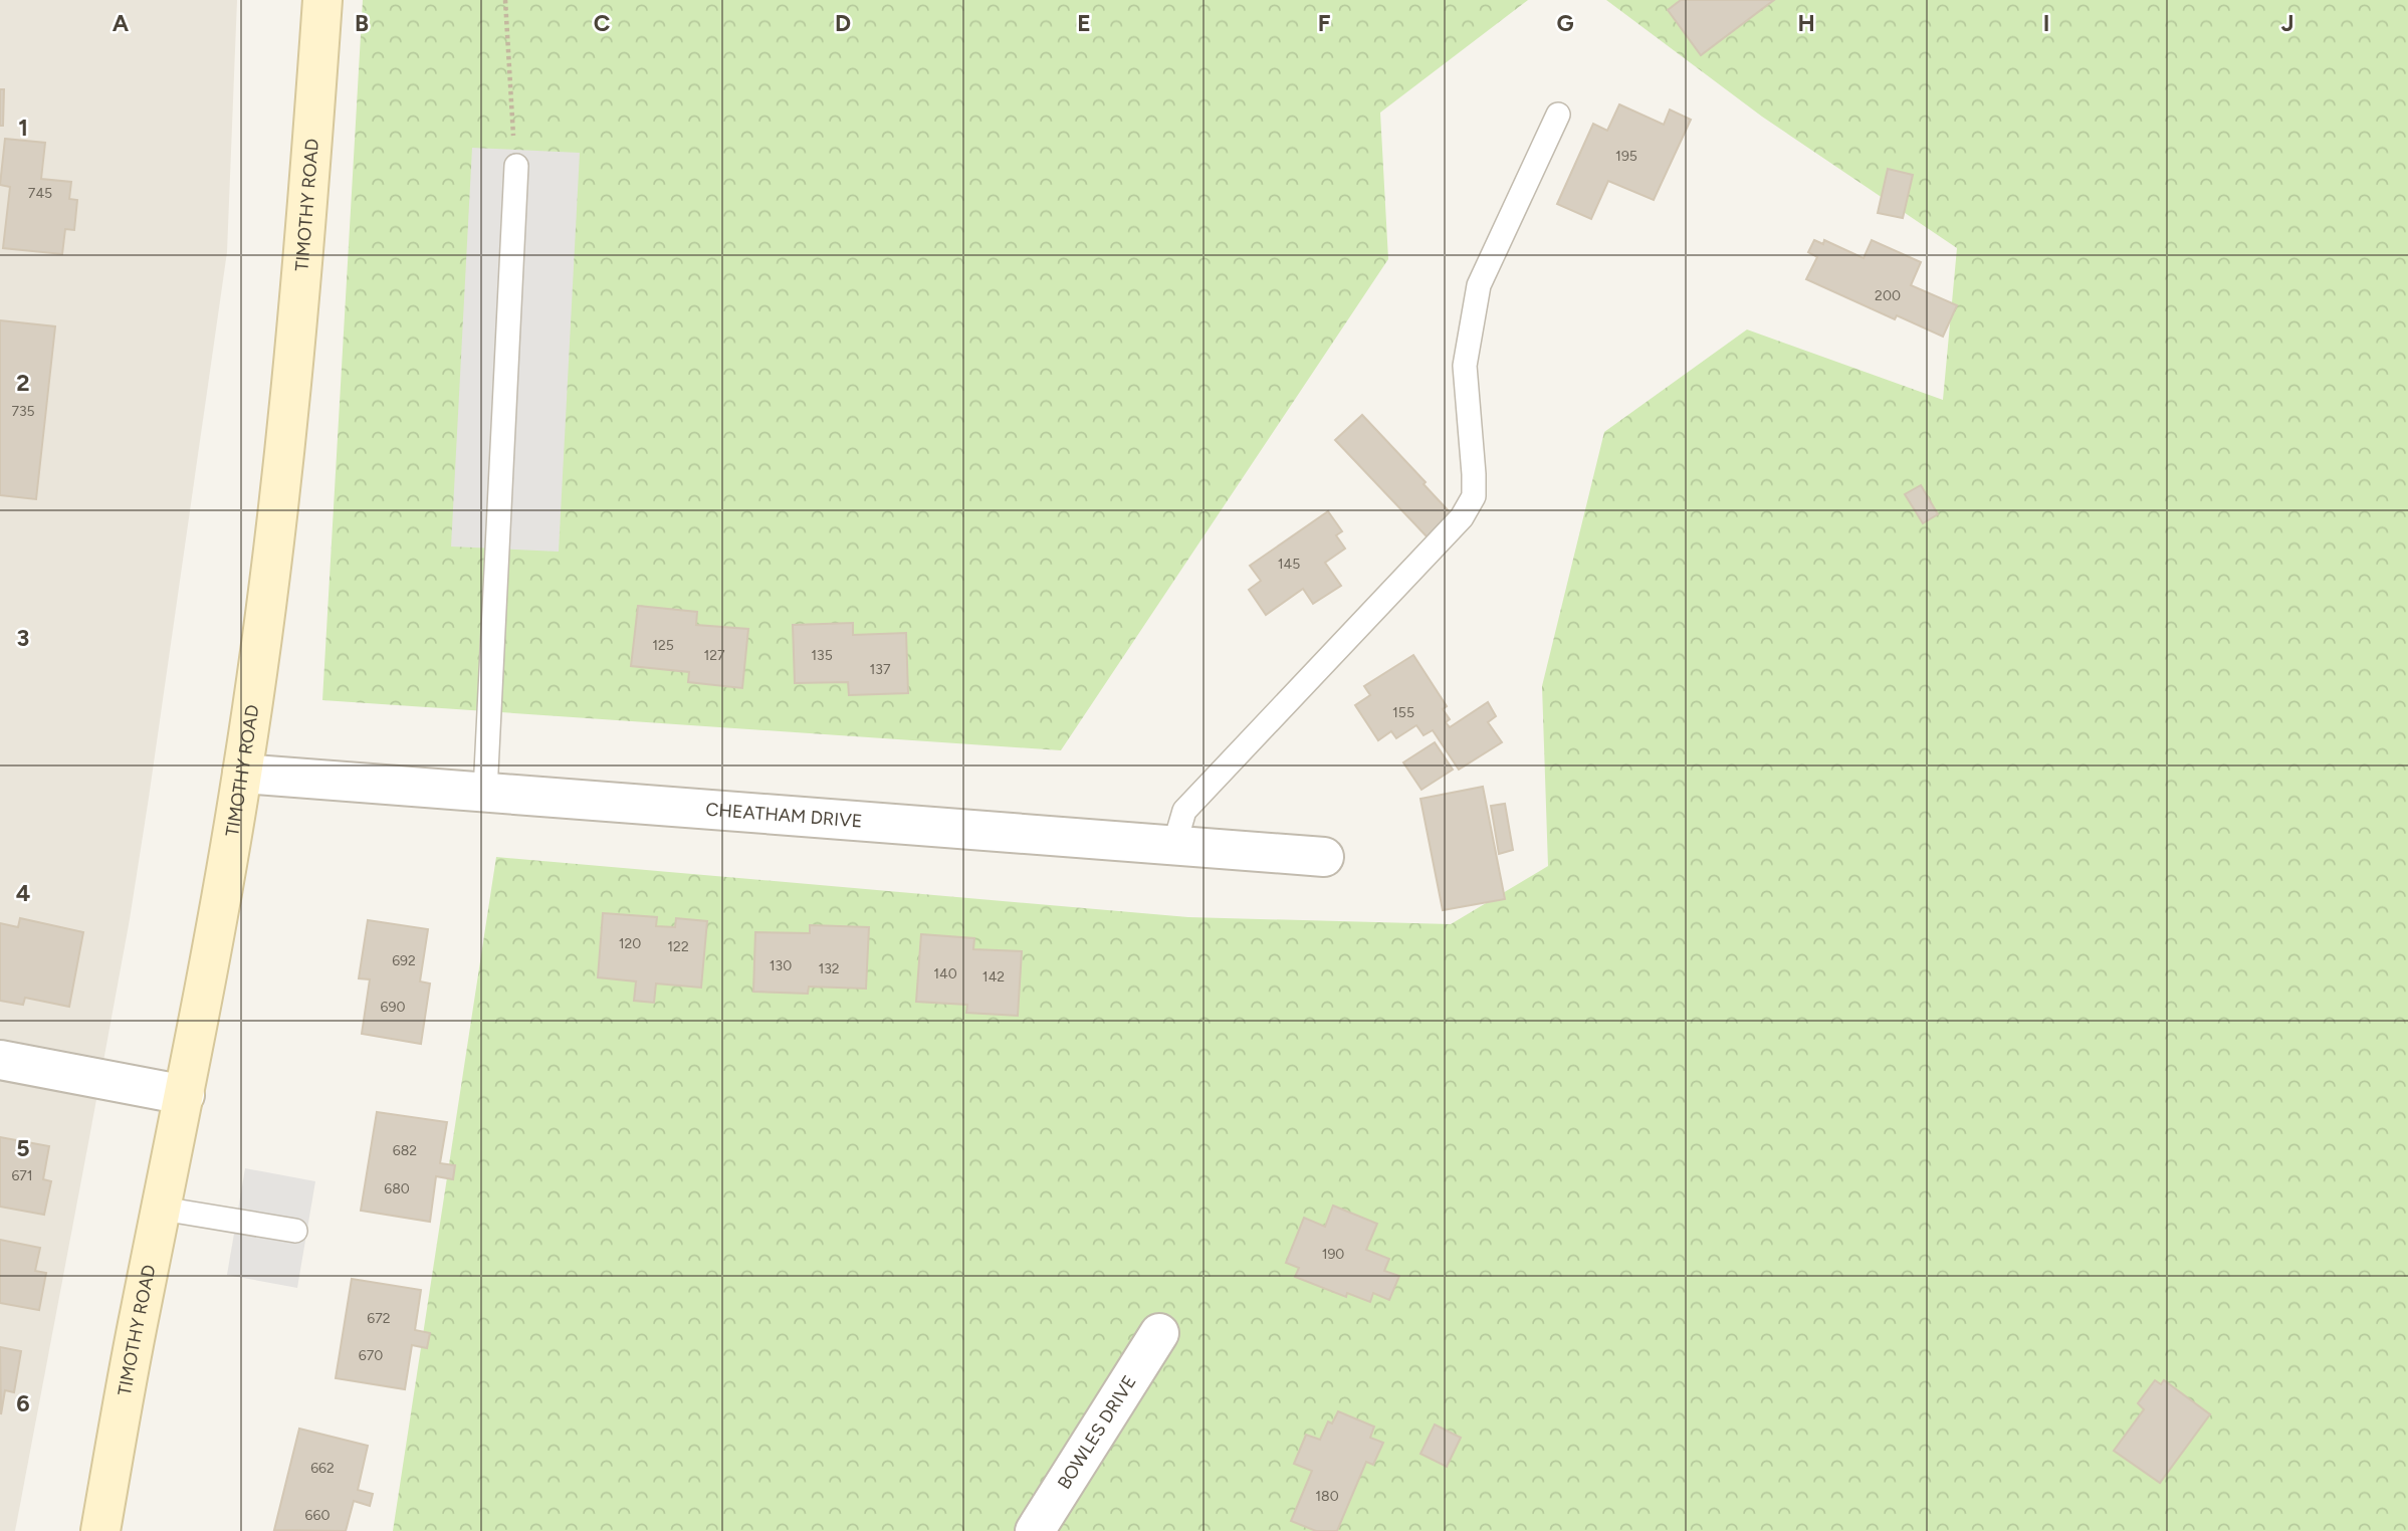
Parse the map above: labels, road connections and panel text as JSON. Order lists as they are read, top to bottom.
{
  "streets": {
    "main road": ["TIMOTHY ROAD"],
    "street": ["CHEATHAM DRIVE", "BOWLES DRIVE"]
  },
  "crossings": [
    ["TIMOTHY ROAD", "CHEATHAM DRIVE"]
  ],
  "house_numbers": [
    "195",
    "745",
    "200",
    "735",
    "145",
    "125",
    "127",
    "135",
    "137",
    "155",
    "120",
    "122",
    "692",
    "130",
    "132",
    "140",
    "142",
    "690",
    "682",
    "671",
    "680",
    "190",
    "672",
    "670",
    "662",
    "180",
    "660"
  ],
  "grid": {
    "columns": [
      "A",
      "B",
      "C",
      "D",
      "E",
      "F",
      "G",
      "H",
      "I",
      "J"
    ],
    "rows": [
      "1",
      "2",
      "3",
      "4",
      "5",
      "6"
    ]
  }
}
